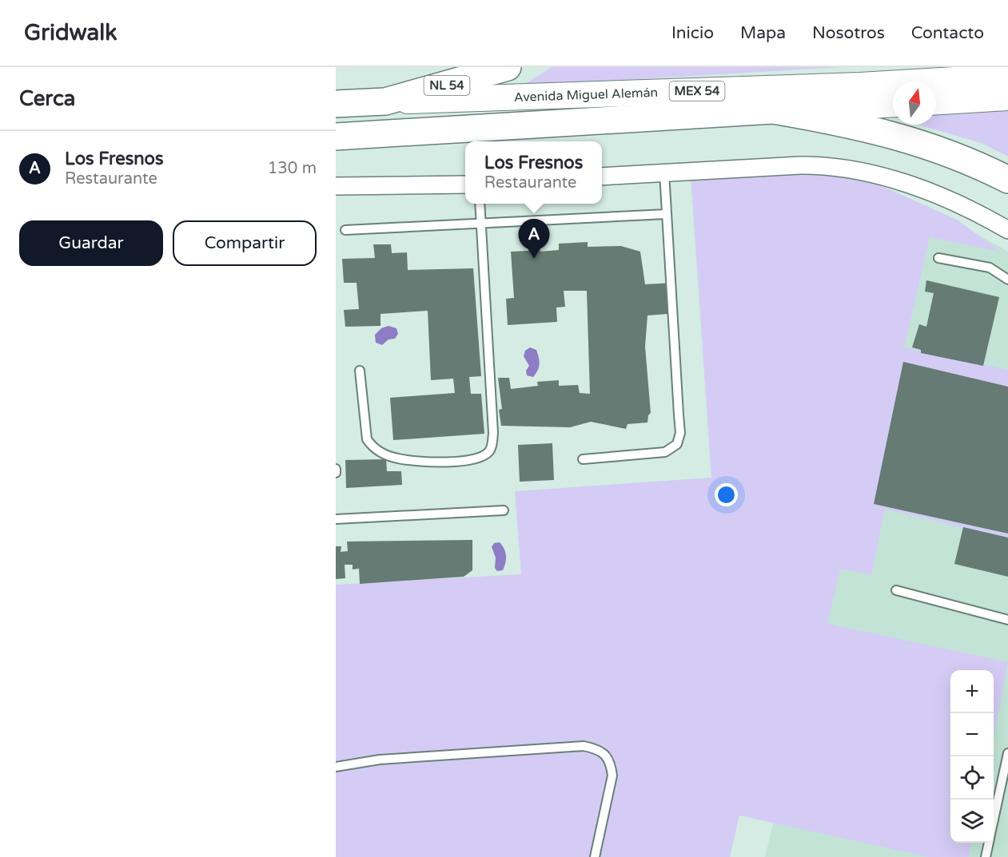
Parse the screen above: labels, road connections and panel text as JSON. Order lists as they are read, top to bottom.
{
  "streets": {
    "highway": ["NL 54", "MEX 54", "Avenida Miguel Alemán"]
  },
  "crossings": [
    ["NL 54", "Avenida Miguel Alemán"]
  ],
  "north": "top",
  "page": {
    "header": "Gridwalk",
    "nav": [
      "Inicio",
      "Mapa",
      "Nosotros",
      "Contacto"
    ],
    "heading": "Cerca",
    "list": [
      {
        "mark": "A",
        "name": "Los Fresnos",
        "note": "Restaurante",
        "value": "130 m"
      }
    ],
    "popup": ["Los Fresnos", "Restaurante"],
    "buttons": ["Guardar", "Compartir"],
    "pins": "A",
    "map_buttons": ["+", "−"]
  }
}
